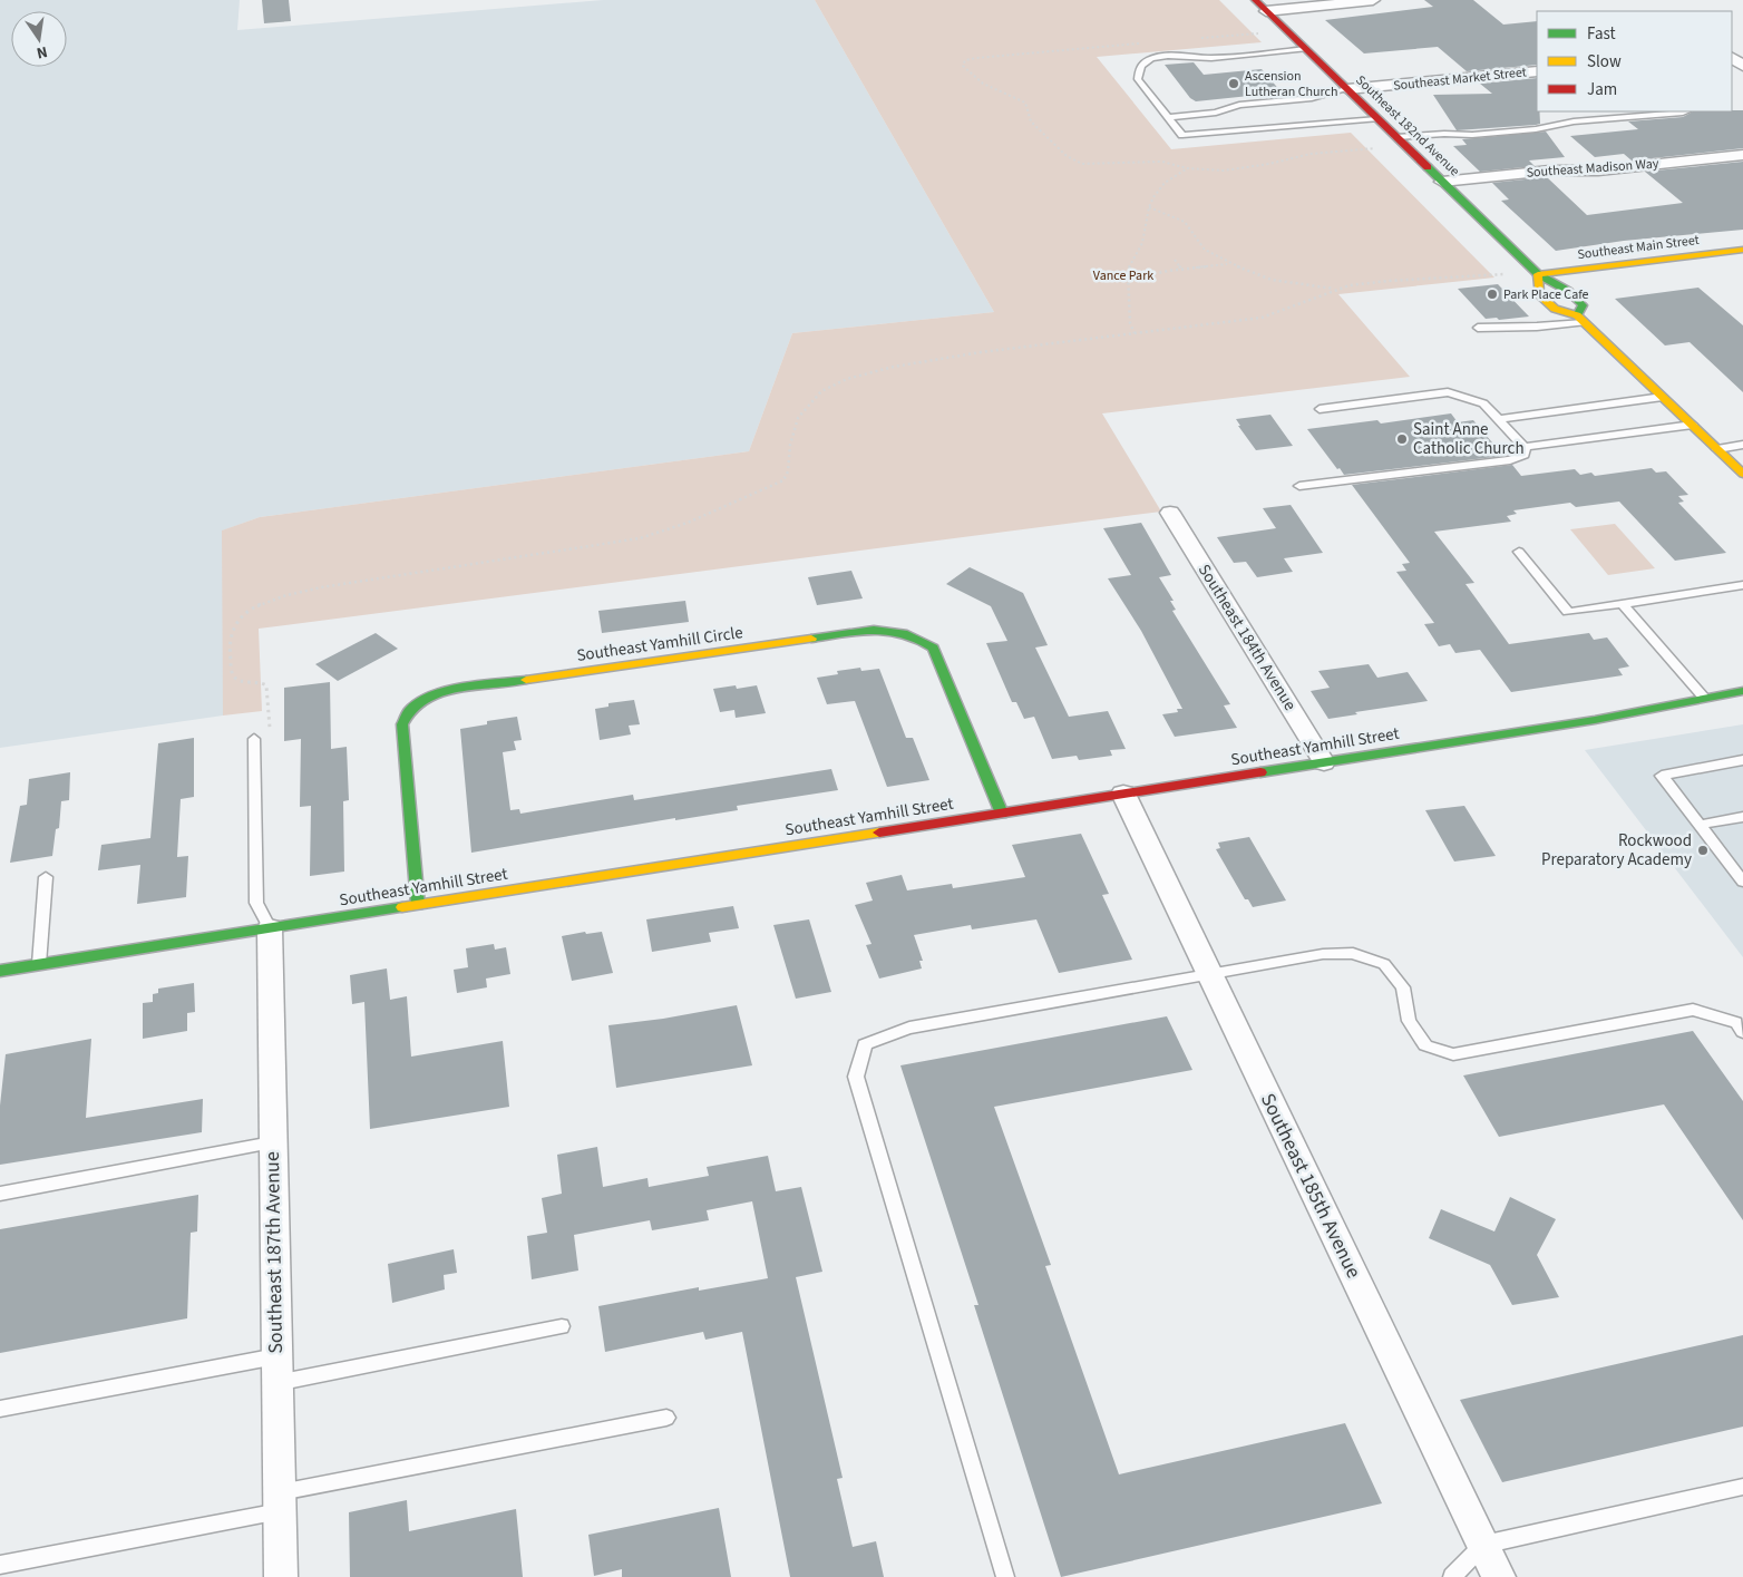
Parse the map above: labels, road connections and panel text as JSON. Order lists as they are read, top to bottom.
{
  "streets": {
    "street": [
      "Southeast Market Street",
      "Southeast 182nd Avenue",
      "Southeast Madison Way",
      "Southeast Main Street",
      "Southeast 184th Avenue",
      "Southeast Yamhill Circle",
      "Southeast Yamhill Street",
      "Southeast 185th Avenue",
      "Southeast 187th Avenue"
    ]
  },
  "crossings": [
    ["Southeast Market Street", "Southeast 182nd Avenue"],
    ["Southeast 182nd Avenue", "Southeast Madison Way"],
    ["Southeast 182nd Avenue", "Southeast Main Street"],
    ["Southeast 184th Avenue", "Southeast Yamhill Street"],
    ["Southeast Yamhill Circle", "Southeast Yamhill Street"],
    ["Southeast Yamhill Street", "Southeast 185th Avenue"],
    ["Southeast Yamhill Street", "Southeast 187th Avenue"]
  ],
  "parks": ["Vance Park"],
  "places": [
    "Ascension Lutheran Church",
    "Park Place Cafe",
    "Saint Anne Catholic Church",
    "Rockwood Preparatory Academy"
  ],
  "legend": ["Fast", "Slow", "Jam"],
  "north": "bottom"
}
